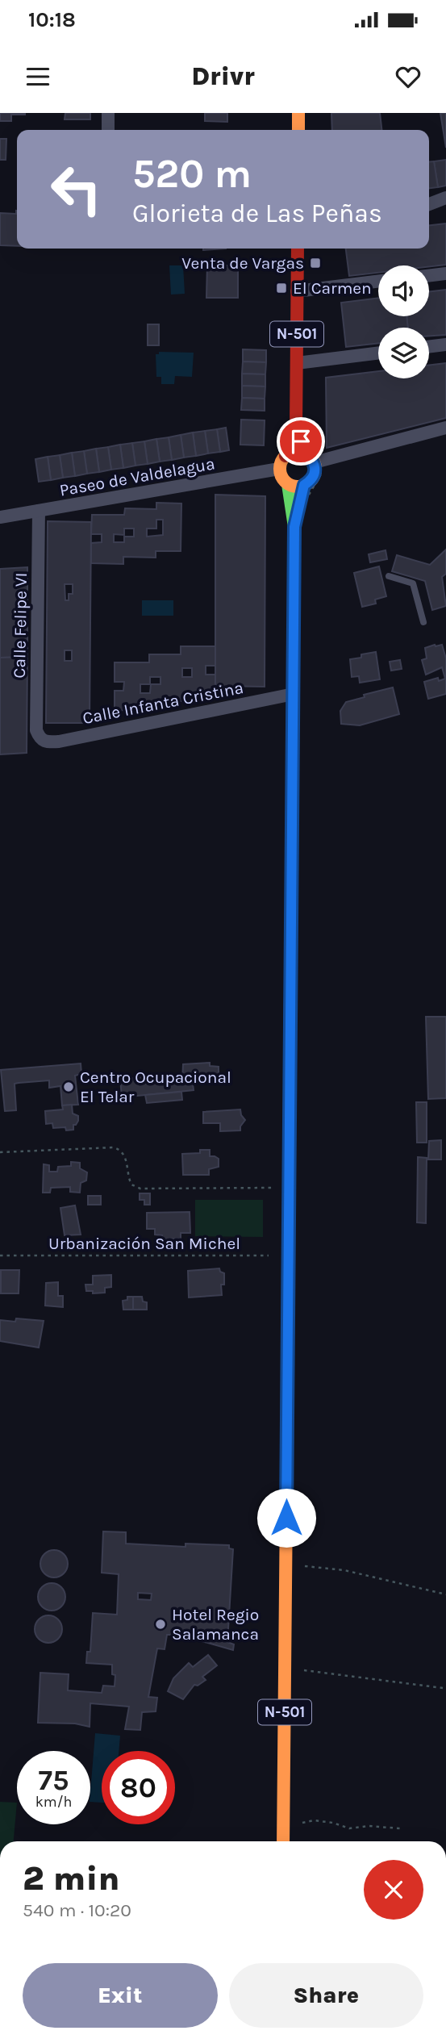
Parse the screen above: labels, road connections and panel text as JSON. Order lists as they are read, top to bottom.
{
  "streets": {
    "highway": ["N-501"],
    "street": ["Paseo de Valdelagua", "Calle Felipe VI", "Calle Infanta Cristina"],
    "path": ["Urbanización San Michel"]
  },
  "crossings": [
    ["N-501", "Paseo de Valdelagua"],
    ["N-501", "Calle Infanta Cristina"],
    ["N-501", "Urbanización San Michel"],
    ["Paseo de Valdelagua", "Calle Felipe VI"],
    ["Calle Felipe VI", "Calle Infanta Cristina"]
  ],
  "places": {
    "transit": ["Venta de Vargas", "El Carmen"],
    "other": ["Centro Ocupacional El Telar", "Hotel Regio Salamanca"]
  },
  "page": {
    "status": "10:18",
    "header": "Drivr",
    "turn": ["520 m", "Glorieta de Las Peñas"],
    "speed": "75 km/h",
    "limit": "80",
    "heading": ["2 min", "540 m · 10:20"],
    "buttons": ["Exit", "Share"]
  }
}
